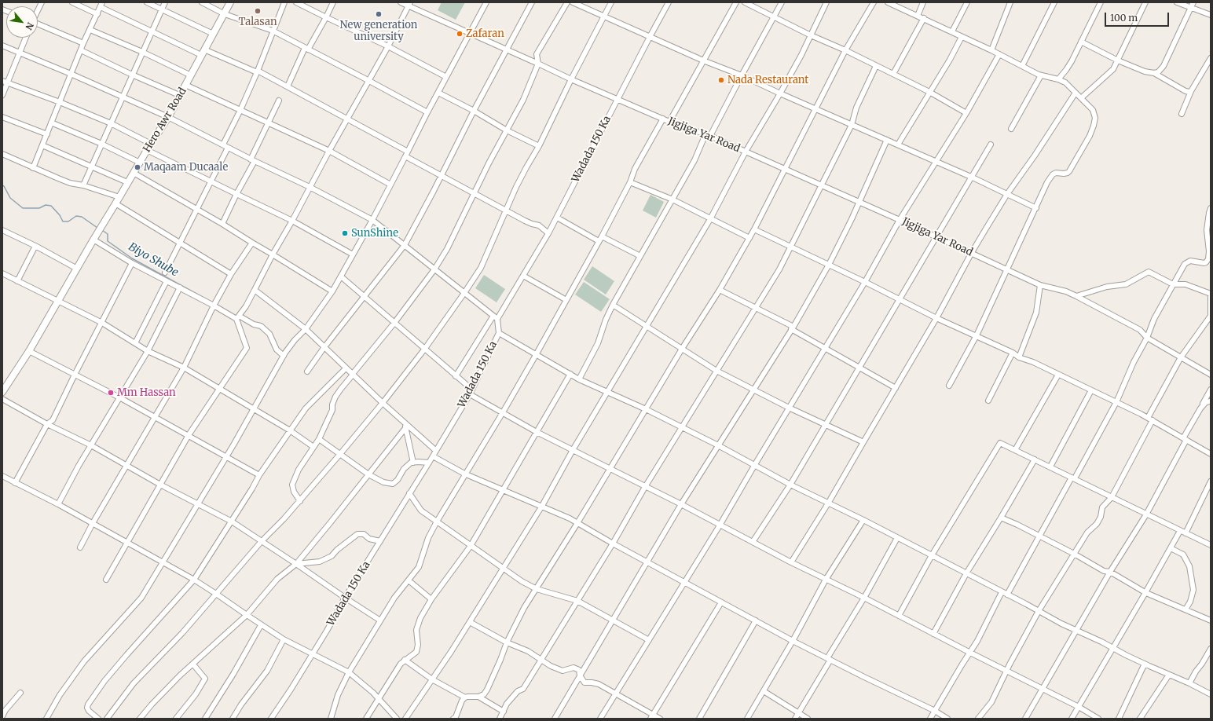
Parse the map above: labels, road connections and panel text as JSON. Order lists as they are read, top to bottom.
{
  "streets": {
    "main road": ["Hero Awr Road"],
    "street": ["Jigjiga Yar Road", "Wadada 150 Ka"]
  },
  "crossings": [
    ["Jigjiga Yar Road", "Wadada 150 Ka"]
  ],
  "water": ["Biyo Shube"],
  "places": [
    "Talasan",
    "New generation university",
    "Zafaran",
    "Nada Restaurant",
    "Maqaam Ducaale",
    "SunShine",
    "Mm Hassan"
  ],
  "scale_bar": "100 m",
  "north": "bottom right"
}
